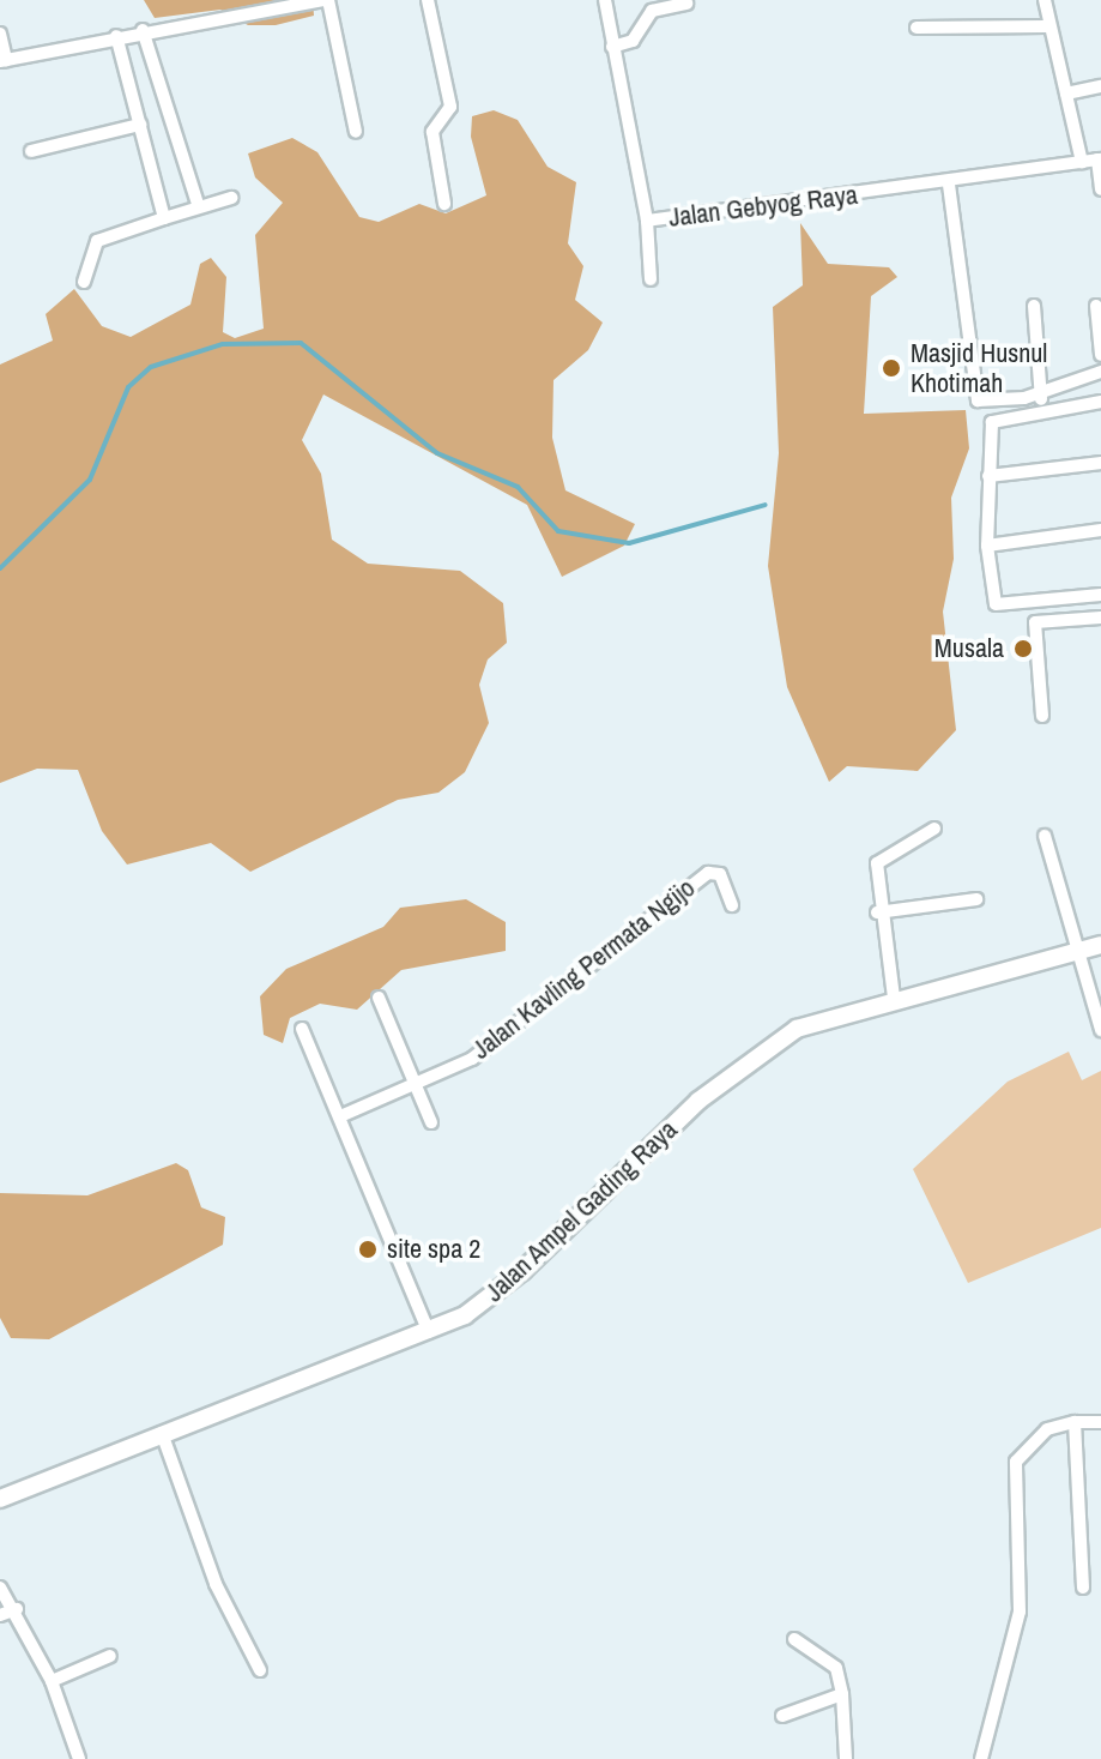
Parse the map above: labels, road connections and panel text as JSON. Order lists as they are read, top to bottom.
{
  "streets": {
    "main road": ["Jalan Ampel Gading Raya"],
    "street": ["Jalan Gebyog Raya", "Jalan Kavling Permata Ngijo"]
  },
  "places": ["Masjid Husnul Khotimah", "Musala", "site spa 2"]
}
